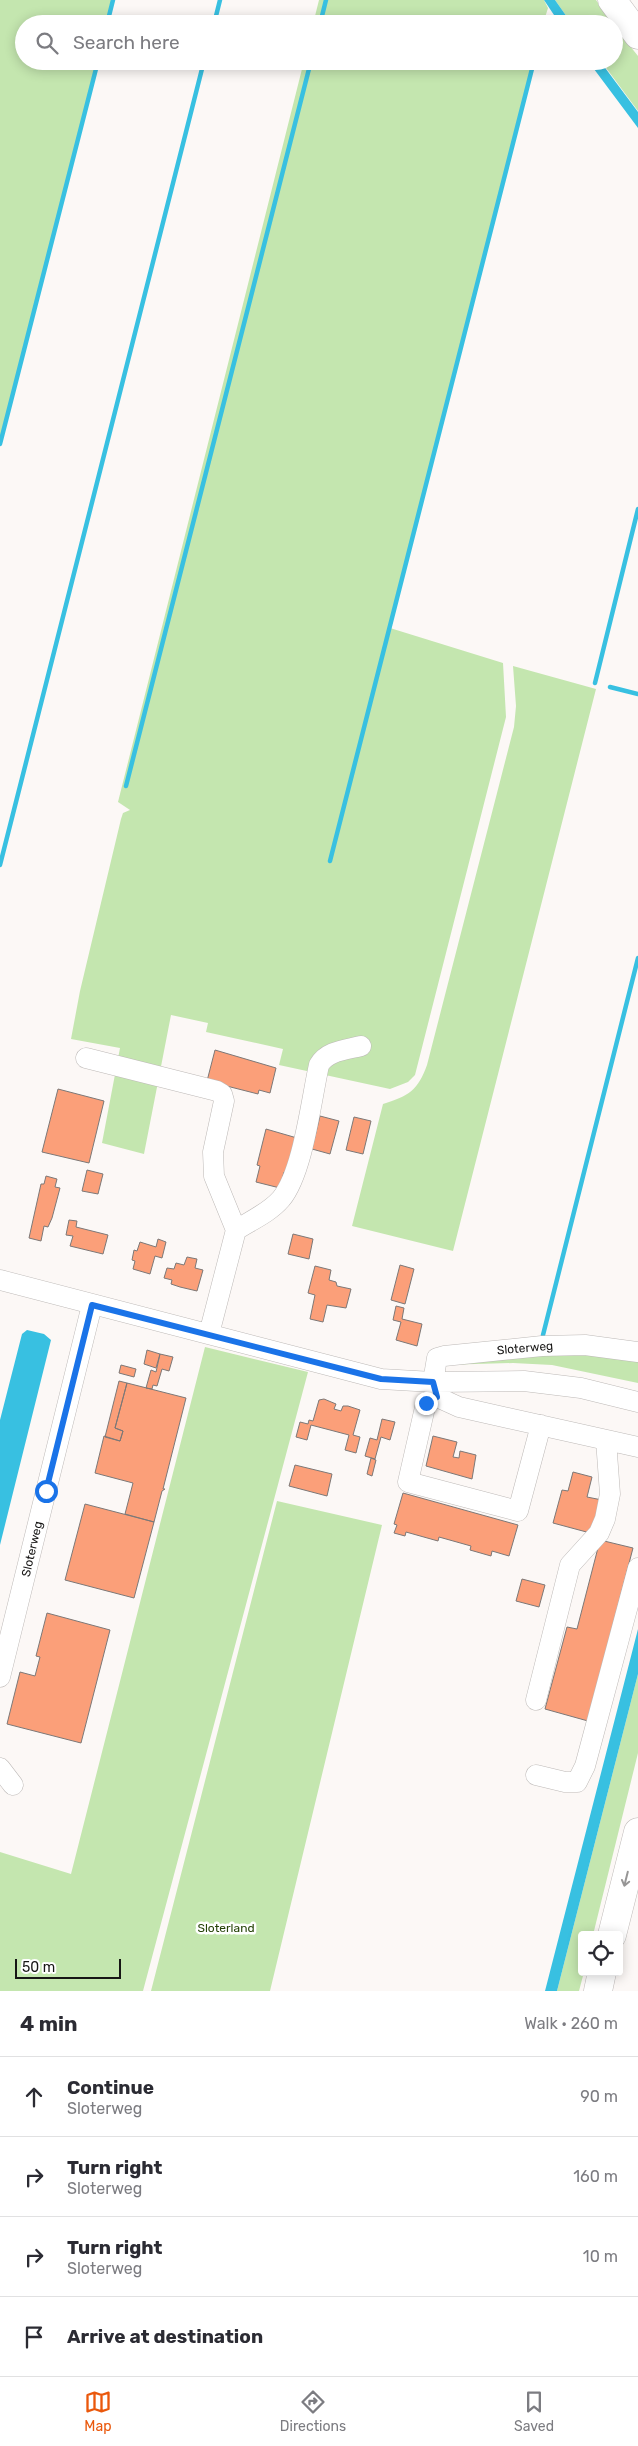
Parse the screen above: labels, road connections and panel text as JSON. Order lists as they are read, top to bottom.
{
  "streets": {
    "street": ["Sloterweg"]
  },
  "parks": ["Sloterland"],
  "scale_bar": "50 m",
  "page": {
    "search": "Search here",
    "scale": "50 m",
    "heading": ["4 min", "Walk · 260 m"],
    "list": [
      ["Continue", "Sloterweg", "90 m"],
      ["Turn right", "Sloterweg", "160 m"],
      ["Turn right", "Sloterweg", "10 m"],
      "Arrive at destination"
    ],
    "nav": ["Map", "Directions", "Saved"]
  }
}
